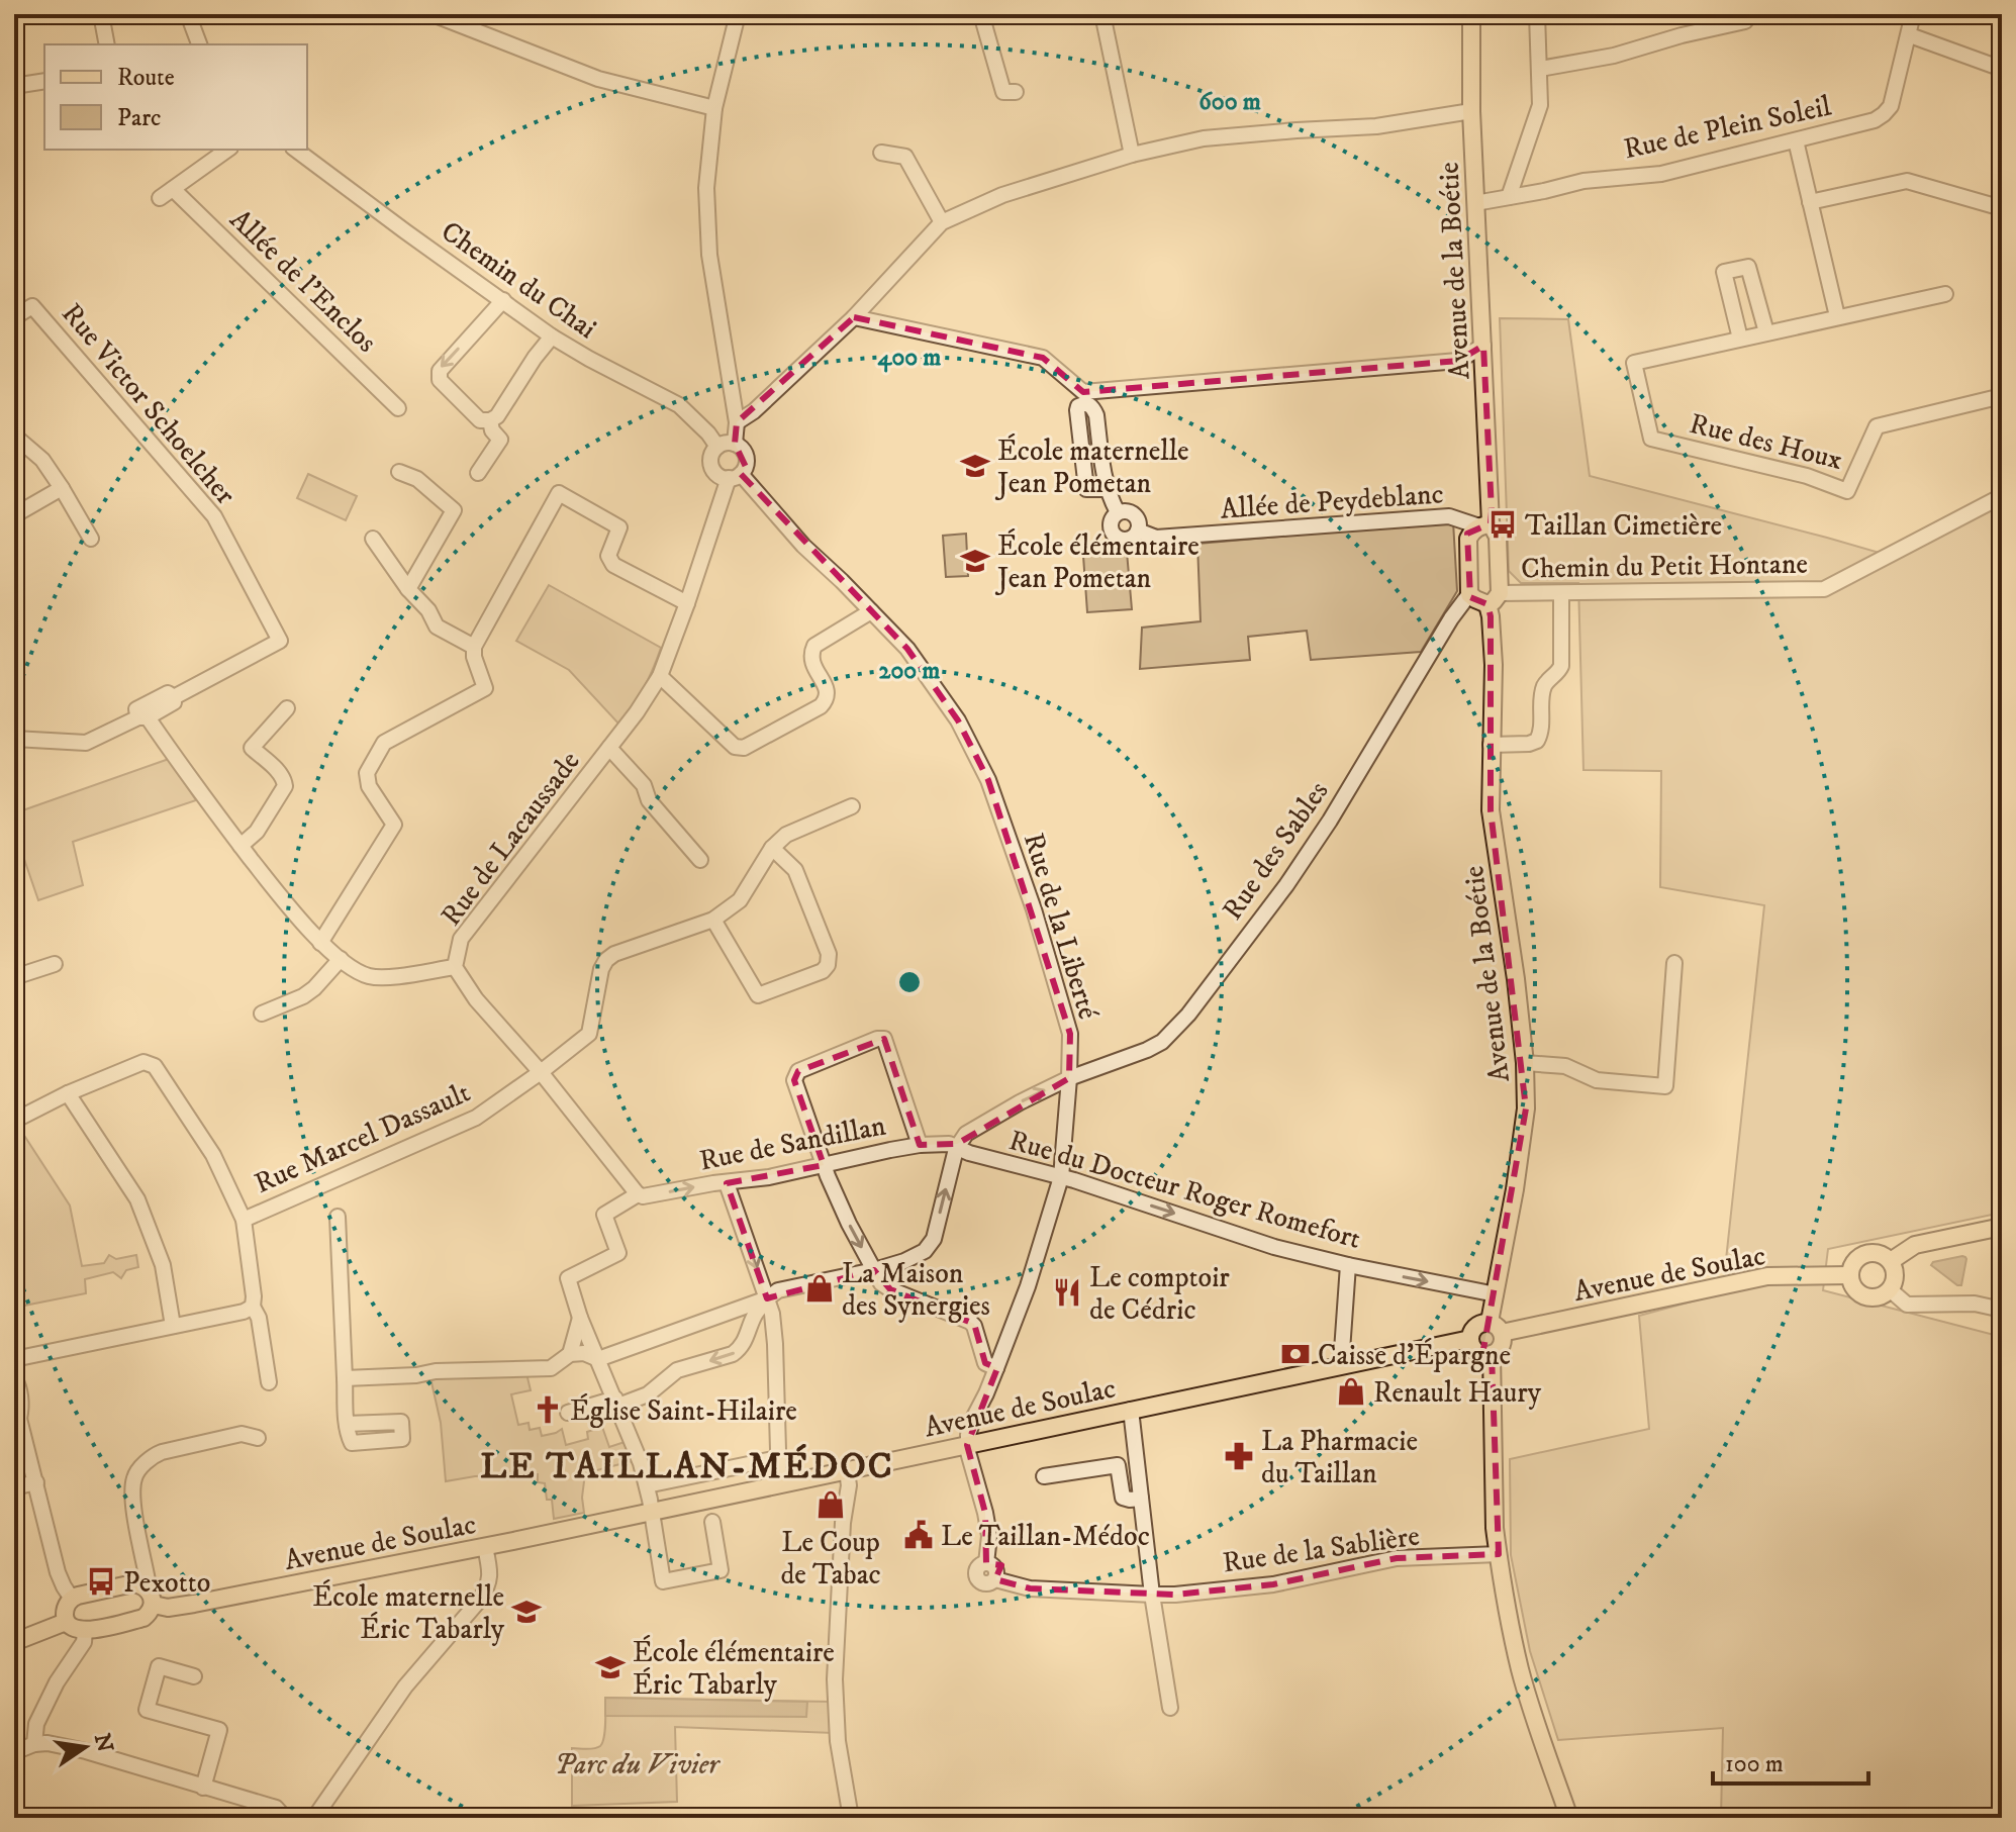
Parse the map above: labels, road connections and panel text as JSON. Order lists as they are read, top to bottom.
{
  "streets": {
    "main road": ["Avenue de la Boétie", "Avenue de Soulac"],
    "street": [
      "Rue de Plein Soleil",
      "Chemin du Chai",
      "Allée de l'Enclos",
      "Rue Victor Schoelcher",
      "Rue des Houx",
      "Allée de Peydeblanc",
      "Chemin du Petit Hontane",
      "Rue de Lacaussade",
      "Rue des Sables",
      "Rue de la Liberté",
      "Rue Marcel Dassault",
      "Rue de Sandillan",
      "Rue du Docteur Roger Romefort",
      "Rue de la Sablière"
    ]
  },
  "crossings": [
    ["Rue de Plein Soleil", "Avenue de la Boétie"],
    ["Avenue de la Boétie", "Allée de Peydeblanc"],
    ["Avenue de la Boétie", "Chemin du Petit Hontane"],
    ["Avenue de la Boétie", "Rue du Docteur Roger Romefort"],
    ["Avenue de la Boétie", "Avenue de Soulac"],
    ["Chemin du Chai", "Rue de Lacaussade"],
    ["Chemin du Chai", "Rue de la Liberté"],
    ["Rue de Lacaussade", "Rue de la Liberté"],
    ["Rue de Lacaussade", "Rue Marcel Dassault"],
    ["Rue de Lacaussade", "Rue de Sandillan"],
    ["Rue des Sables", "Rue de la Liberté"],
    ["Rue des Sables", "Rue de Sandillan"],
    ["Rue des Sables", "Rue du Docteur Roger Romefort"],
    ["Rue de la Liberté", "Rue du Docteur Roger Romefort"],
    ["Rue de la Liberté", "Avenue de Soulac"],
    ["Rue de la Liberté", "Rue de la Sablière"],
    ["Rue de Sandillan", "Rue du Docteur Roger Romefort"],
    ["Avenue de Soulac", "Rue de la Sablière"]
  ],
  "one_way": ["Rue du Docteur Roger Romefort"],
  "districts": ["LE TAILLAN-MÉDOC"],
  "parks": ["Parc du Vivier"],
  "places": {
    "school or university": [
      "École maternelle Jean Pometan",
      "École élémentaire Jean Pometan",
      "École maternelle Éric Tabarly",
      "École élémentaire Éric Tabarly"
    ],
    "bus stop": ["Taillan Cimetière", "Pexotto"],
    "shop": ["La Maison des Synergies", "Renault Haury", "Le Coup de Tabac"],
    "restaurant": ["Le comptoir de Cédric"],
    "bank": ["Caisse d'Épargne"],
    "church": ["Église Saint-Hilaire"],
    "pharmacy": ["La Pharmacie du Taillan"],
    "public building": ["Le Taillan-Médoc"]
  },
  "legend": ["Route", "Parc"],
  "scale_bar": "100 m",
  "north": "right",
  "rings": ["600 m", "400 m", "200 m"]
}
